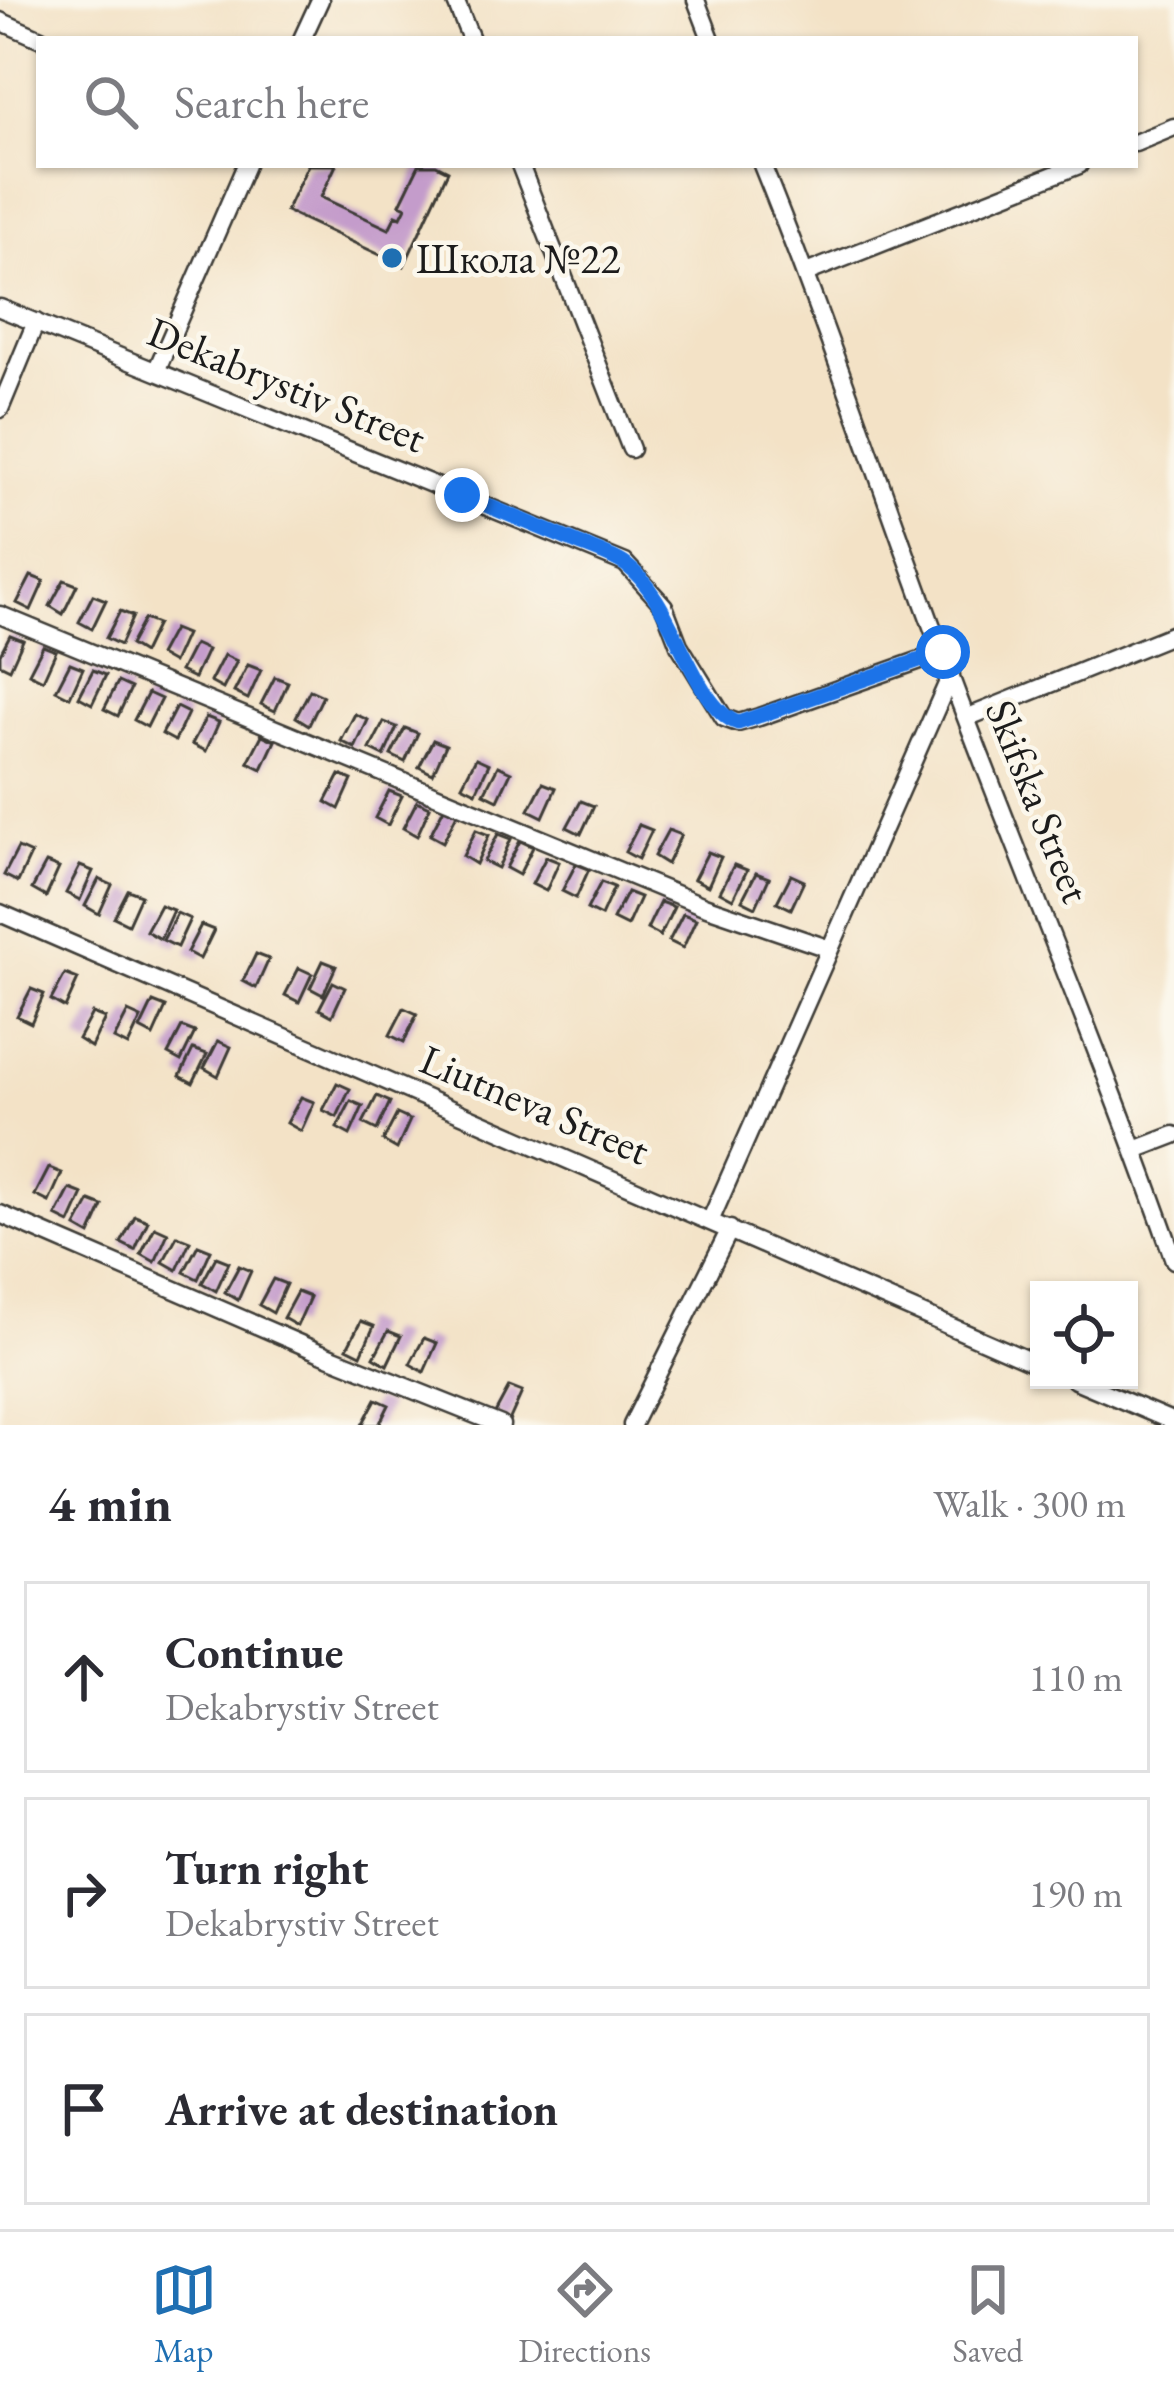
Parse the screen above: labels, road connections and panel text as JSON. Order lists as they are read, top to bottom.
{
  "streets": {
    "street": ["Dekabrystiv Street", "Skifska Street", "Liutneva Street"]
  },
  "crossings": [
    ["Dekabrystiv Street", "Skifska Street"]
  ],
  "places": ["Школа №22"],
  "page": {
    "search": "Search here",
    "heading": ["4 min", "Walk · 300 m"],
    "list": [
      ["Continue", "Dekabrystiv Street", "110 m"],
      ["Turn right", "Dekabrystiv Street", "190 m"],
      "Arrive at destination"
    ],
    "nav": ["Map", "Directions", "Saved"]
  }
}
